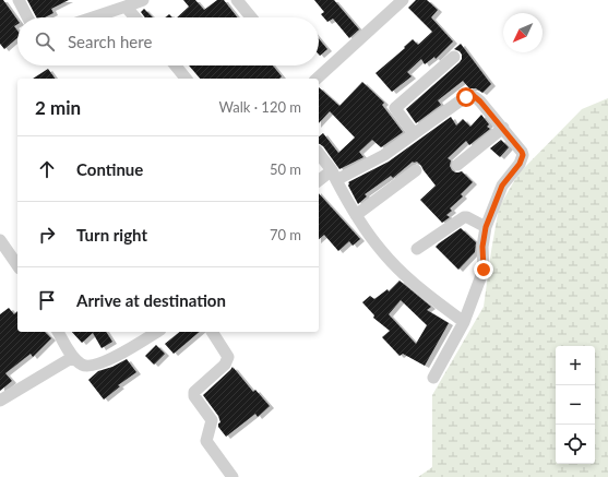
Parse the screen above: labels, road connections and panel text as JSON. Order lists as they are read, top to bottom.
{
  "north": "bottom left",
  "page": {
    "search": "Search here",
    "heading": ["2 min", "Walk · 120 m"],
    "list": [
      ["Continue", "50 m"],
      ["Turn right", "70 m"],
      "Arrive at destination"
    ],
    "map_buttons": ["+", "−"]
  }
}
